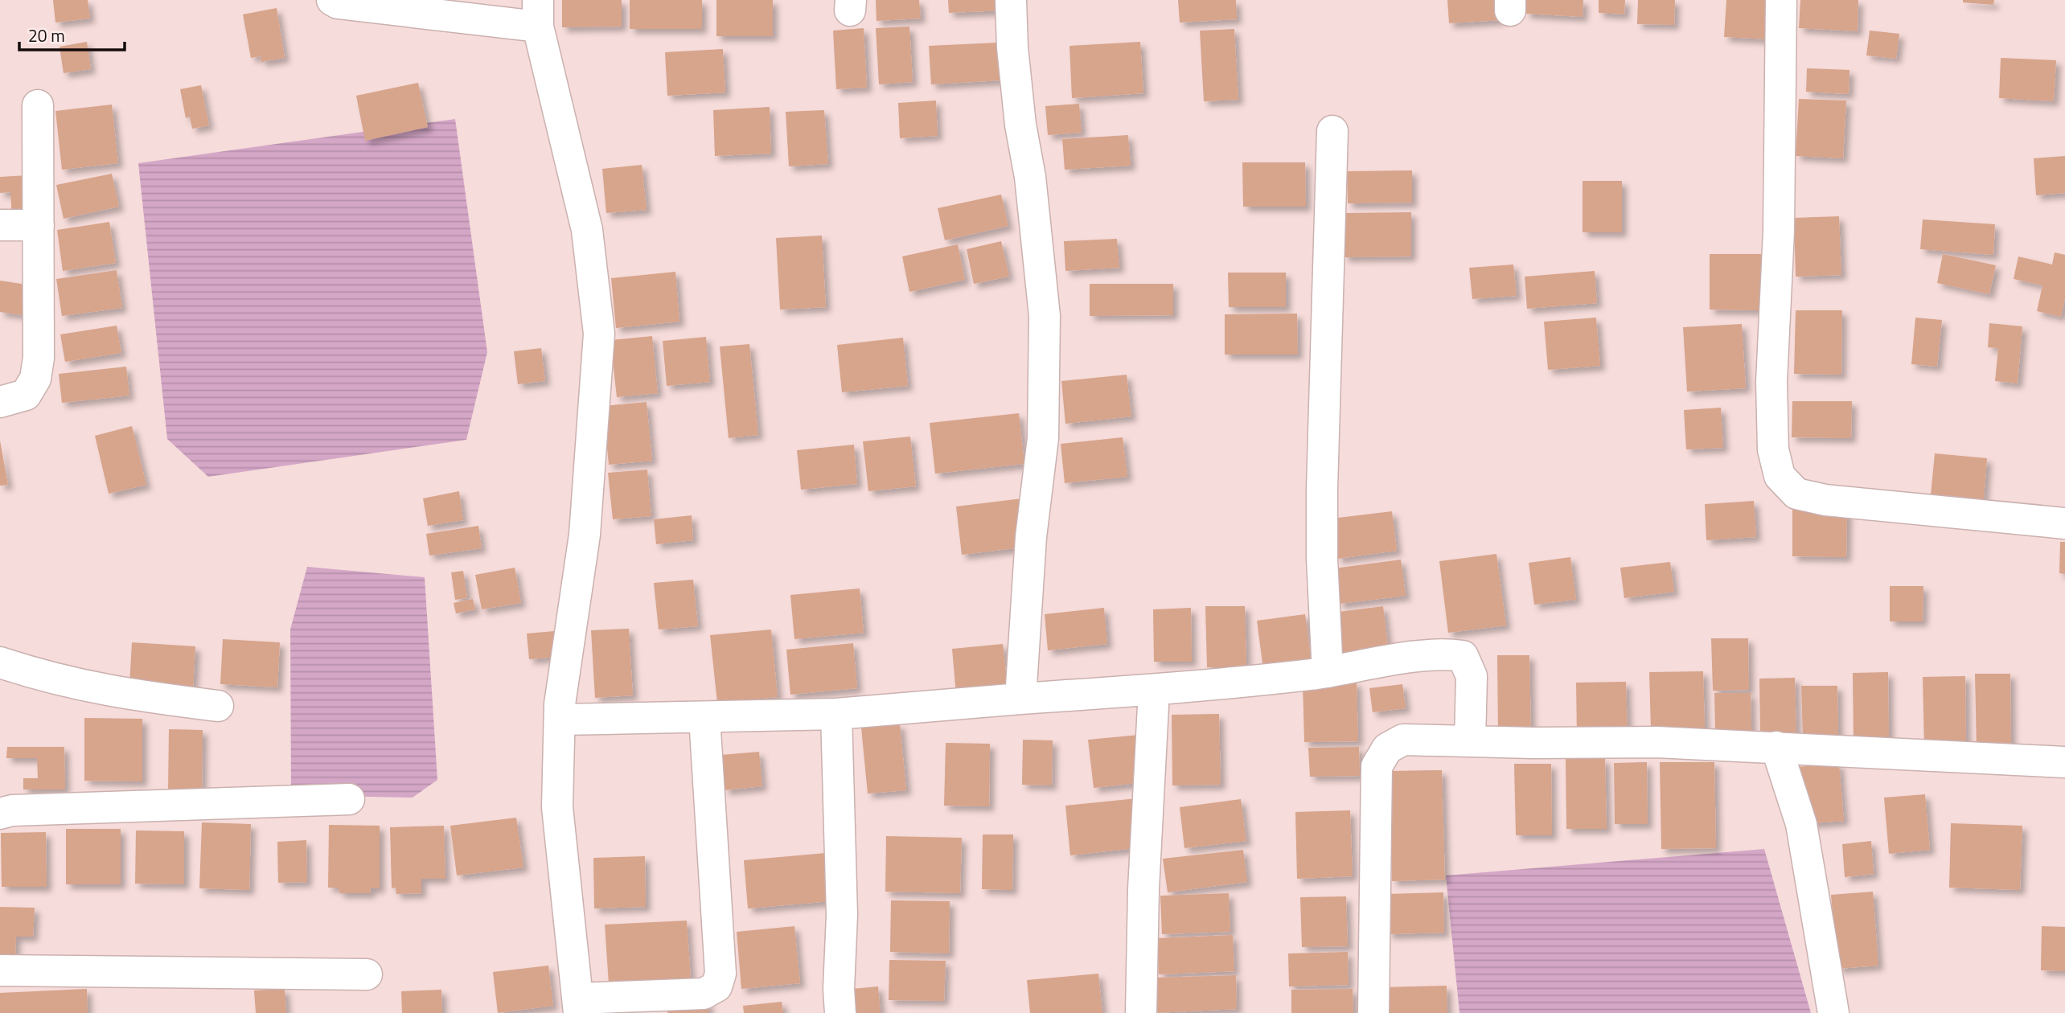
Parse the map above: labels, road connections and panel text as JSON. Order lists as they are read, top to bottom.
{
  "scale_bar": "20 m"
}
